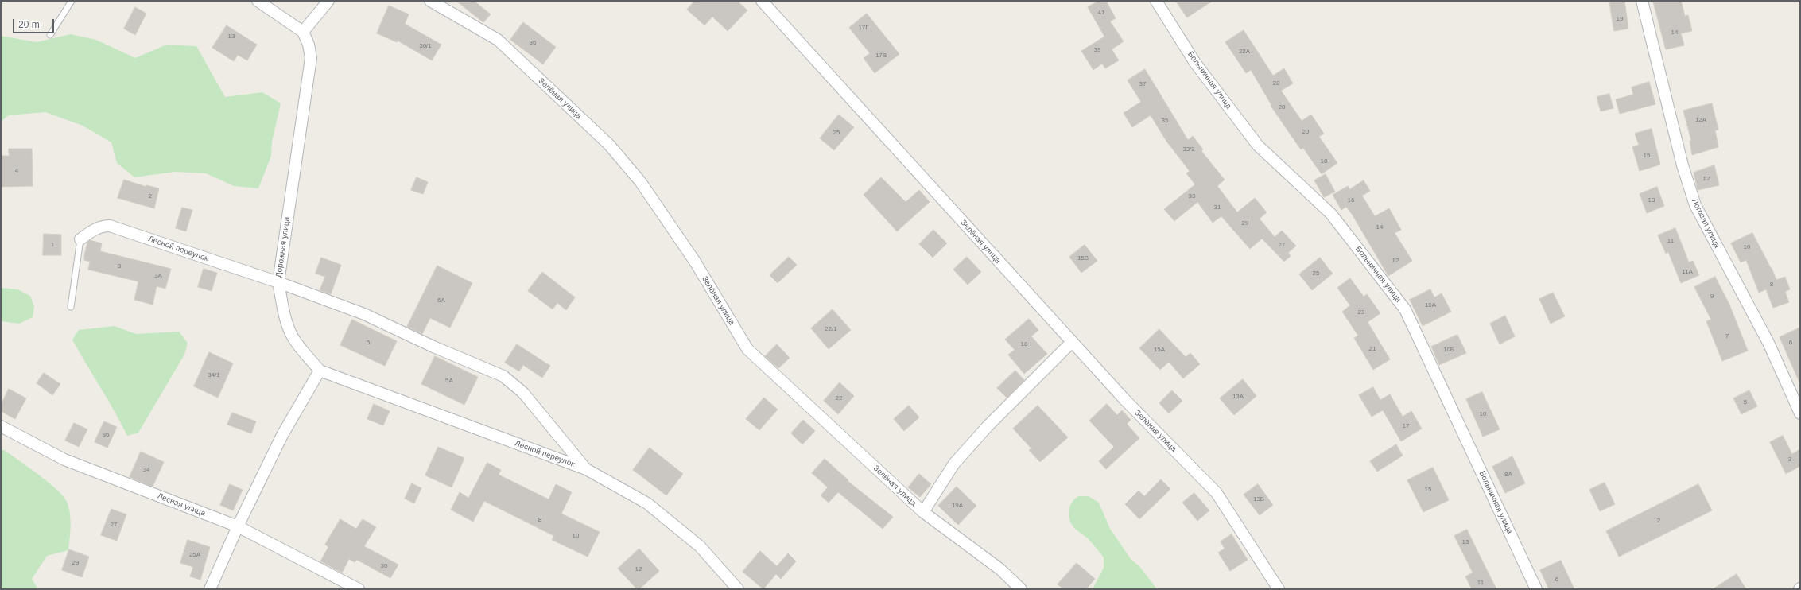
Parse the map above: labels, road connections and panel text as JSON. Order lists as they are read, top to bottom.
{
  "streets": {
    "street": [
      "Больничная улица",
      "Зелёная улица",
      "Логовая улица",
      "Дорожная улица",
      "Лесной переулок",
      "Лесная улица"
    ]
  },
  "crossings": [
    ["Дорожная улица", "Лесной переулок"]
  ],
  "house_numbers": [
    "41",
    "19",
    "17Г",
    "14",
    "13",
    "36",
    "36/1",
    "39",
    "22А",
    "17В",
    "22",
    "37",
    "20",
    "12А",
    "35",
    "20",
    "25",
    "33/2",
    "15",
    "18",
    "4",
    "12",
    "2",
    "33",
    "16",
    "13",
    "31",
    "29",
    "14",
    "11",
    "1",
    "27",
    "10",
    "15В",
    "12",
    "3",
    "11А",
    "25",
    "3А",
    "8",
    "9",
    "6А",
    "10А",
    "23",
    "22/1",
    "7",
    "5",
    "6",
    "18",
    "21",
    "15А",
    "10Б",
    "34/1",
    "5А",
    "13А",
    "22",
    "5",
    "10",
    "17",
    "36",
    "3",
    "34",
    "8А",
    "15",
    "13Б",
    "19А",
    "8",
    "2",
    "27",
    "10",
    "13",
    "25А",
    "29",
    "30",
    "12",
    "6",
    "11"
  ],
  "scale_bar": "20 m"
}
